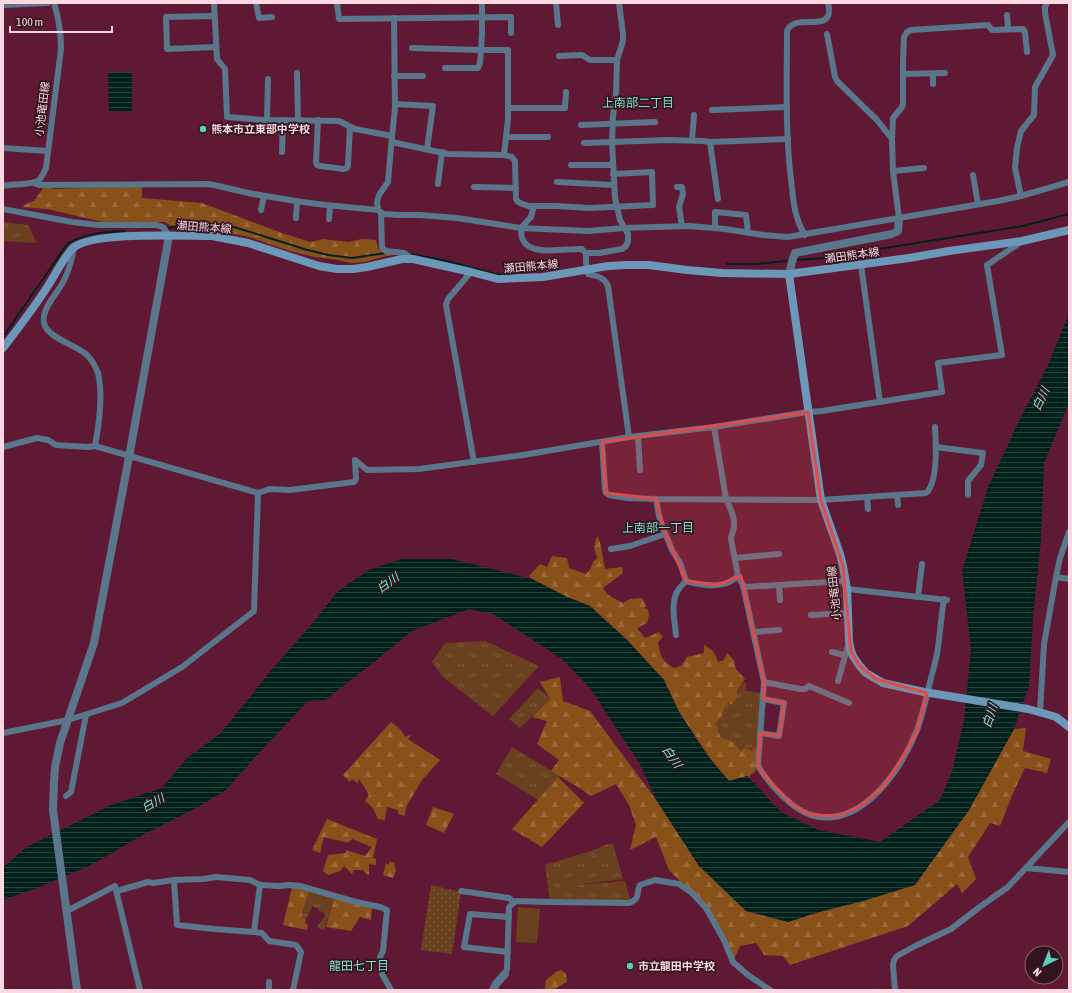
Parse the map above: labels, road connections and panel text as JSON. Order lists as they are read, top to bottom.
{
  "streets": {
    "main road": ["小池竜田線", "瀬田熊本線"]
  },
  "crossings": [
    ["小池竜田線", "瀬田熊本線"]
  ],
  "districts": ["上南部二丁目", "上南部一丁目", "龍田七丁目"],
  "water": ["白川"],
  "places": ["熊本市立東部中学校", "市立龍田中学校"],
  "scale_bar": "100 m",
  "north": "bottom left"
}
